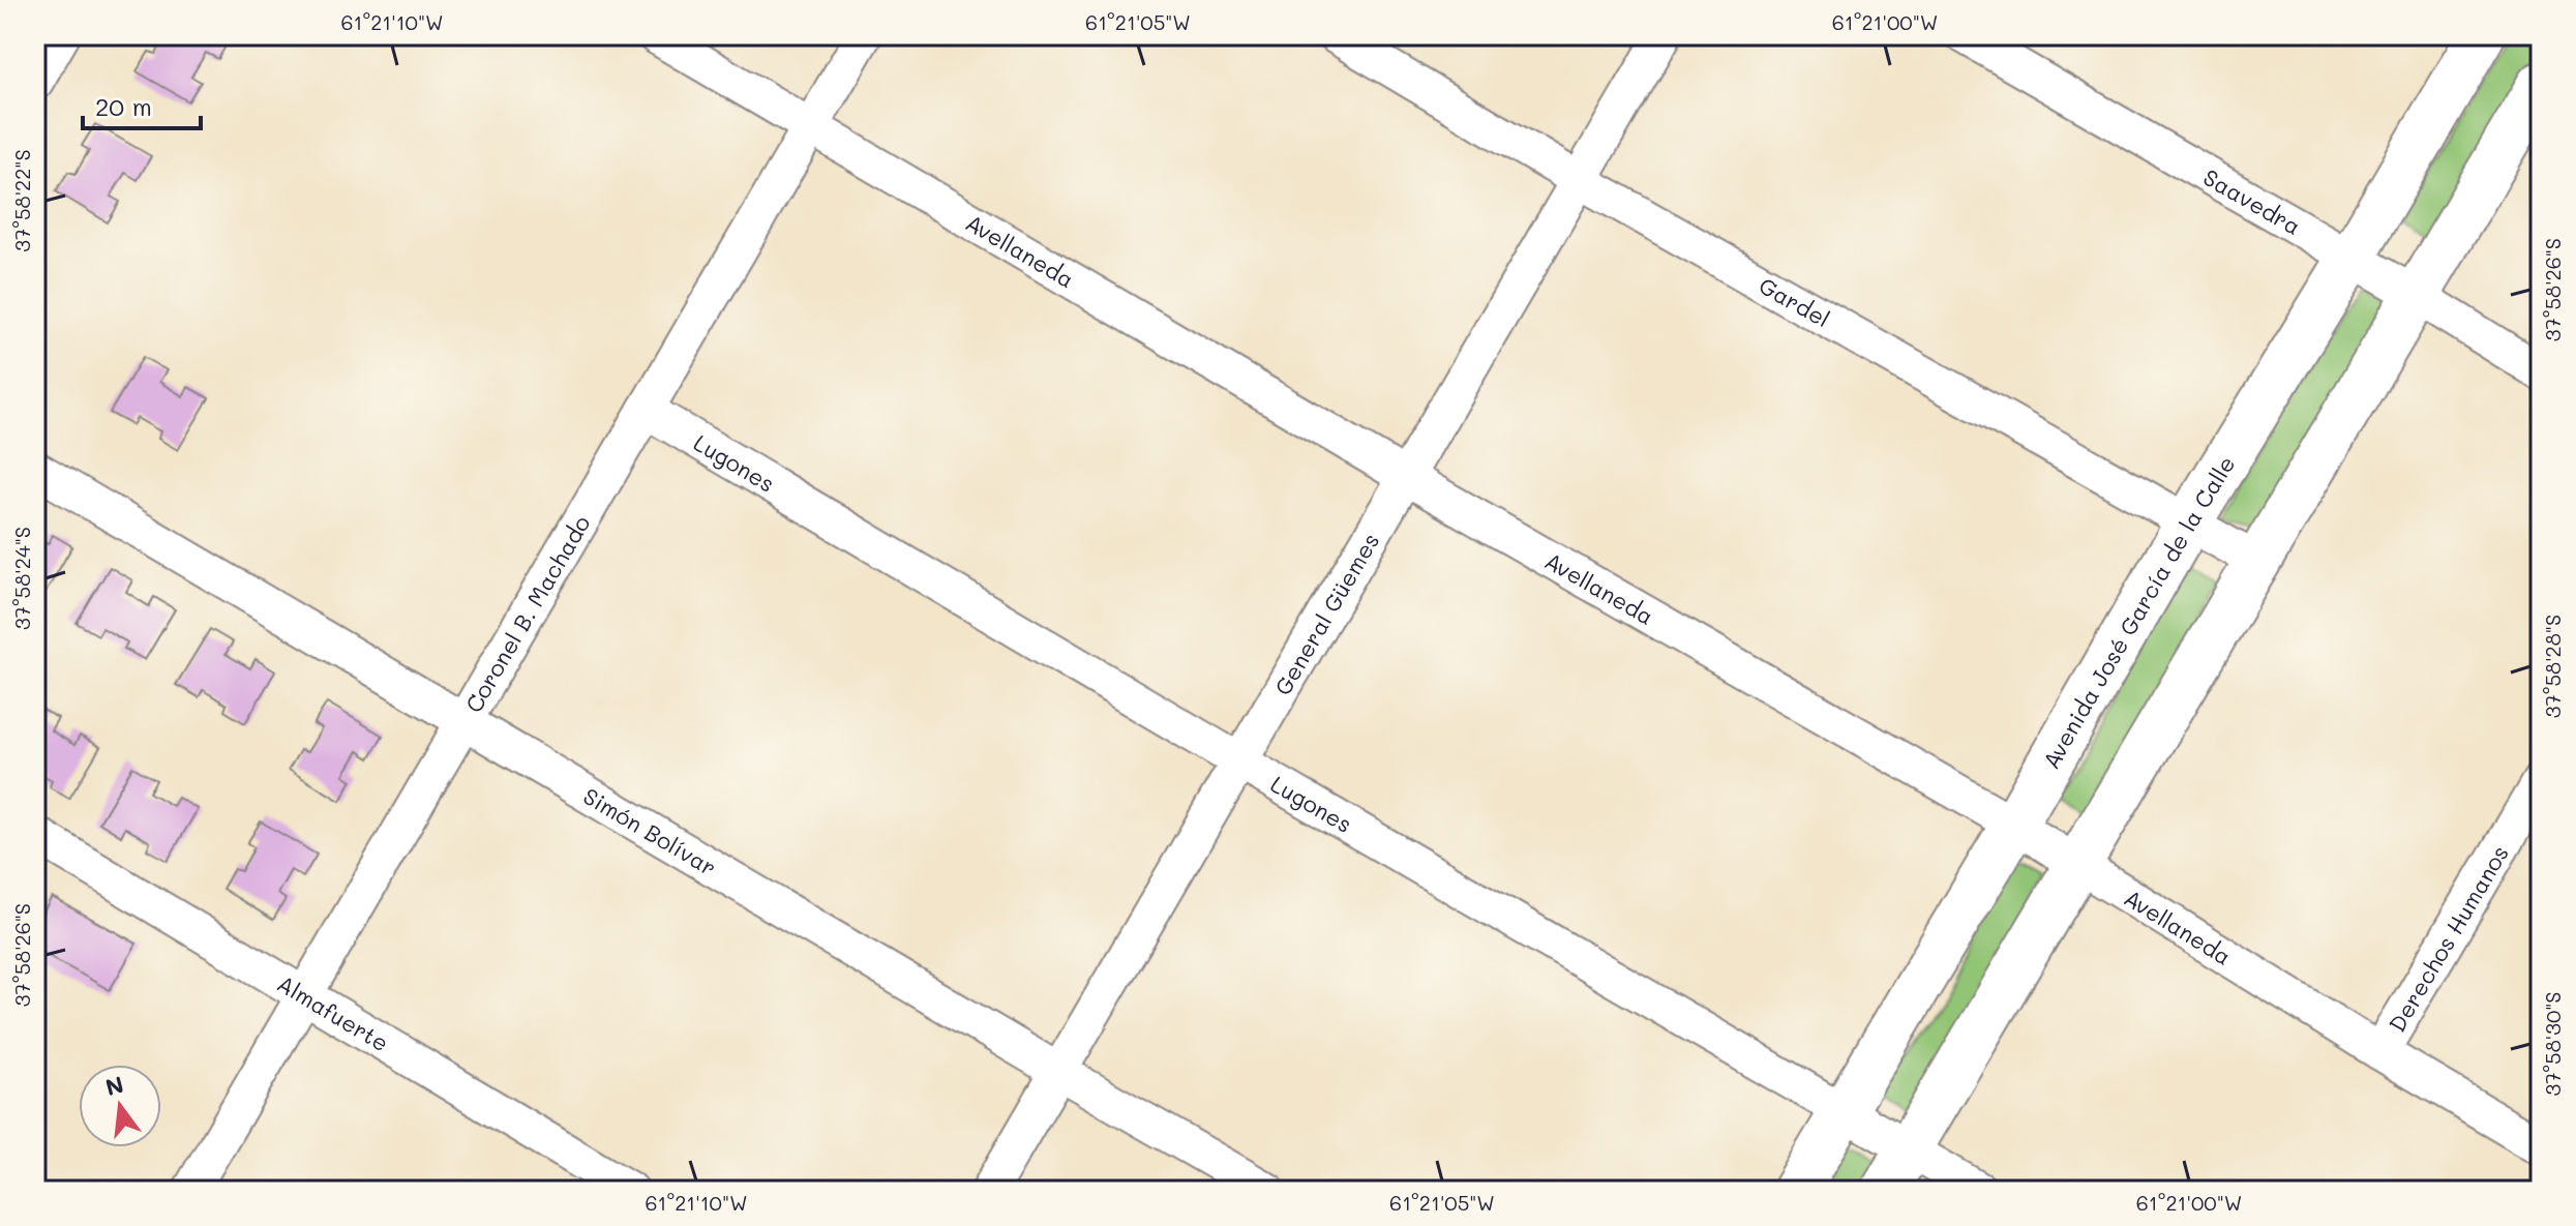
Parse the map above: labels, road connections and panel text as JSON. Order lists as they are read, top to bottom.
{
  "streets": {
    "main road": ["Avenida José García de la Calle"],
    "street": [
      "Saavedra",
      "Avellaneda",
      "Gardel",
      "Lugones",
      "Coronel B. Machado",
      "General Güemes",
      "Simón Bolívar",
      "Derechos Humanos",
      "Almafuerte"
    ]
  },
  "crossings": [
    ["Saavedra", "Avenida José García de la Calle"],
    ["Avellaneda", "Coronel B. Machado"],
    ["Avellaneda", "General Güemes"],
    ["Avellaneda", "Avenida José García de la Calle"],
    ["Avellaneda", "Derechos Humanos"],
    ["Gardel", "General Güemes"],
    ["Gardel", "Avenida José García de la Calle"],
    ["Lugones", "Coronel B. Machado"],
    ["Lugones", "General Güemes"],
    ["Lugones", "Avenida José García de la Calle"],
    ["Coronel B. Machado", "Simón Bolívar"],
    ["Coronel B. Machado", "Almafuerte"],
    ["General Güemes", "Simón Bolívar"]
  ],
  "scale_bar": "20 m",
  "north": "top",
  "coordinates": [
    "61°21'10\"W",
    "61°21'05\"W",
    "61°21'00\"W",
    "37°58'22\"S",
    "37°58'26\"S",
    "37°58'24\"S",
    "37°58'28\"S",
    "37°58'30\"S"
  ]
}
